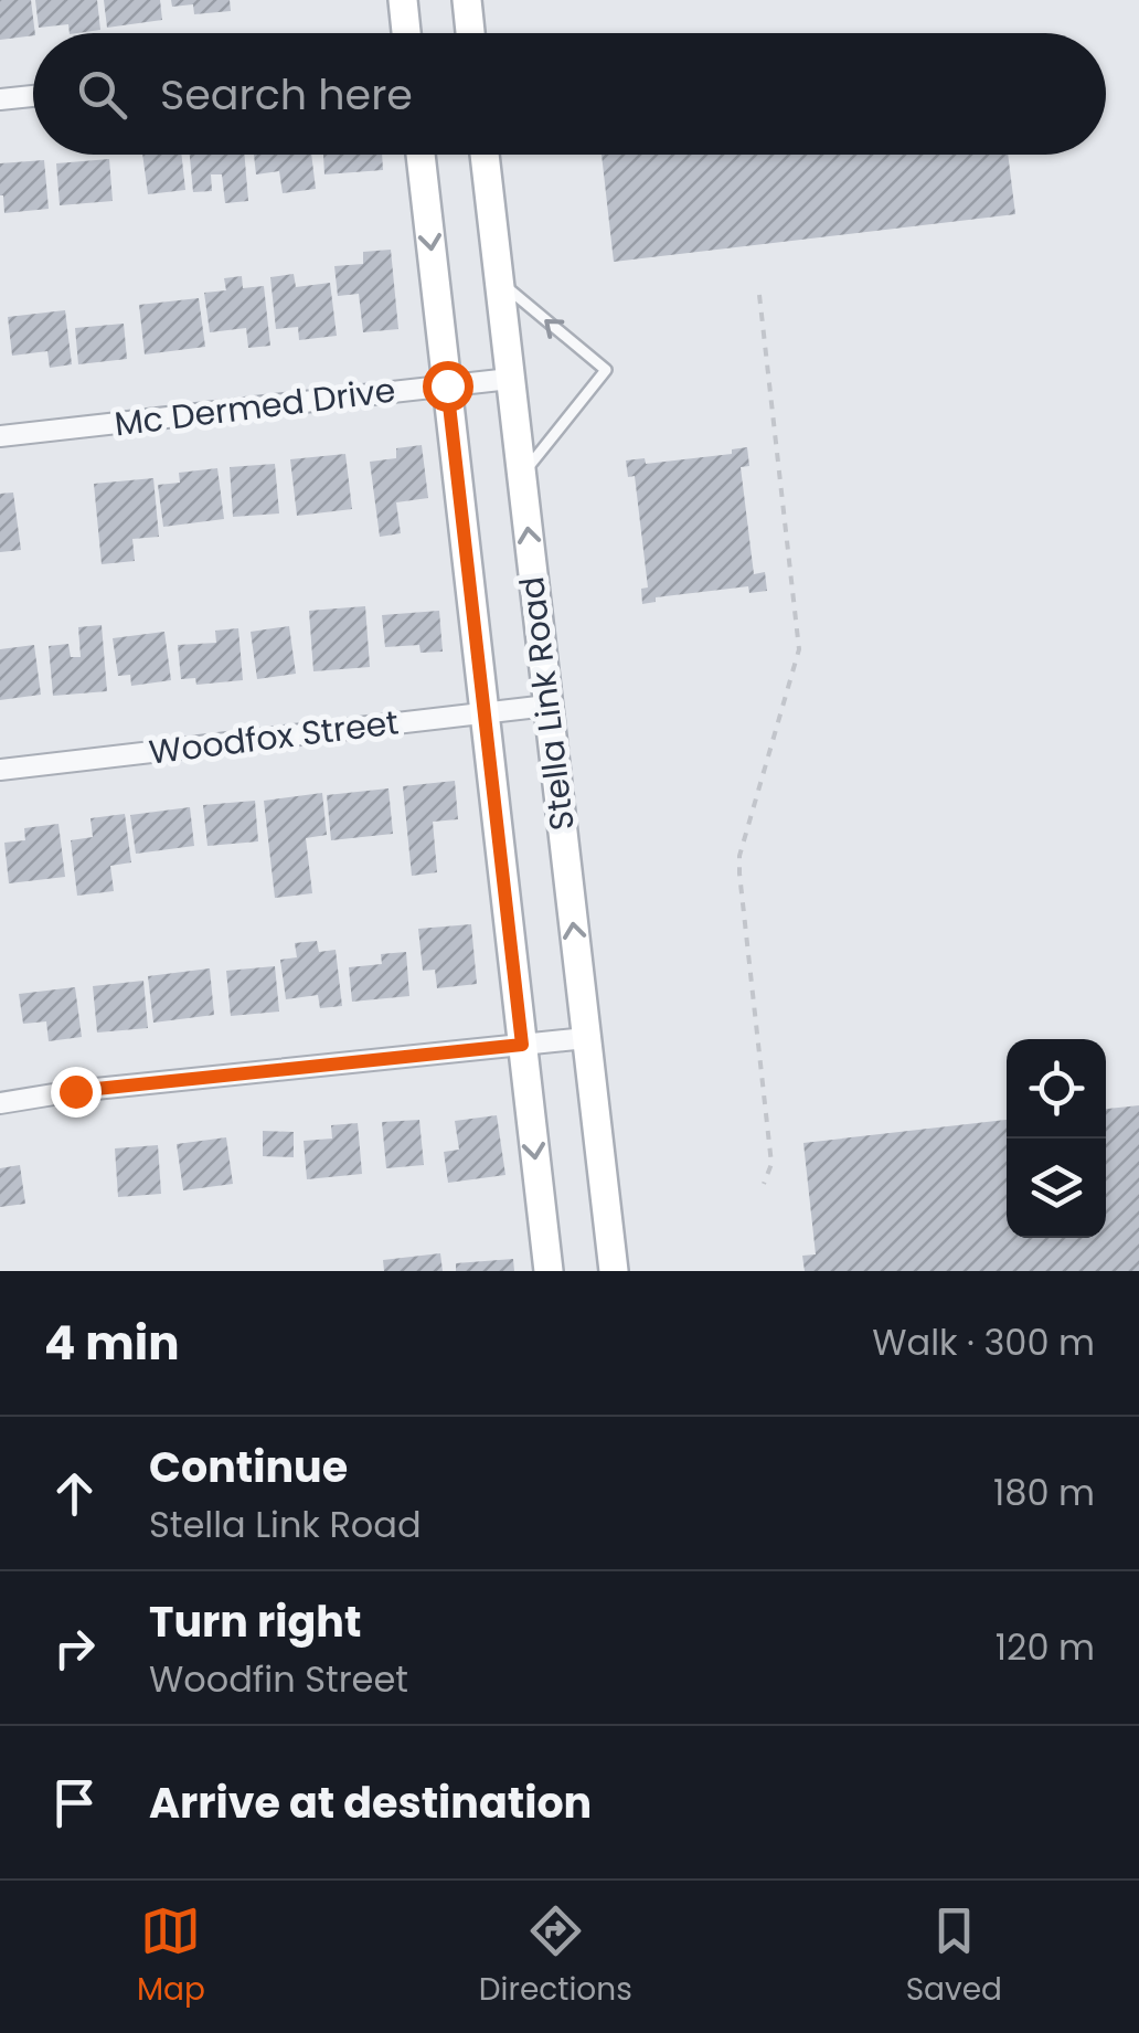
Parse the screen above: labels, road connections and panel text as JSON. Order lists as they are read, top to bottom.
{
  "streets": {
    "main road": ["Stella Link Road"],
    "street": ["Mc Dermed Drive", "Woodfox Street"]
  },
  "crossings": [
    ["Mc Dermed Drive", "Stella Link Road"],
    ["Stella Link Road", "Woodfox Street"]
  ],
  "page": {
    "search": "Search here",
    "heading": ["4 min", "Walk · 300 m"],
    "list": [
      ["Continue", "Stella Link Road", "180 m"],
      ["Turn right", "Woodfin Street", "120 m"],
      "Arrive at destination"
    ],
    "nav": ["Map", "Directions", "Saved"]
  }
}
